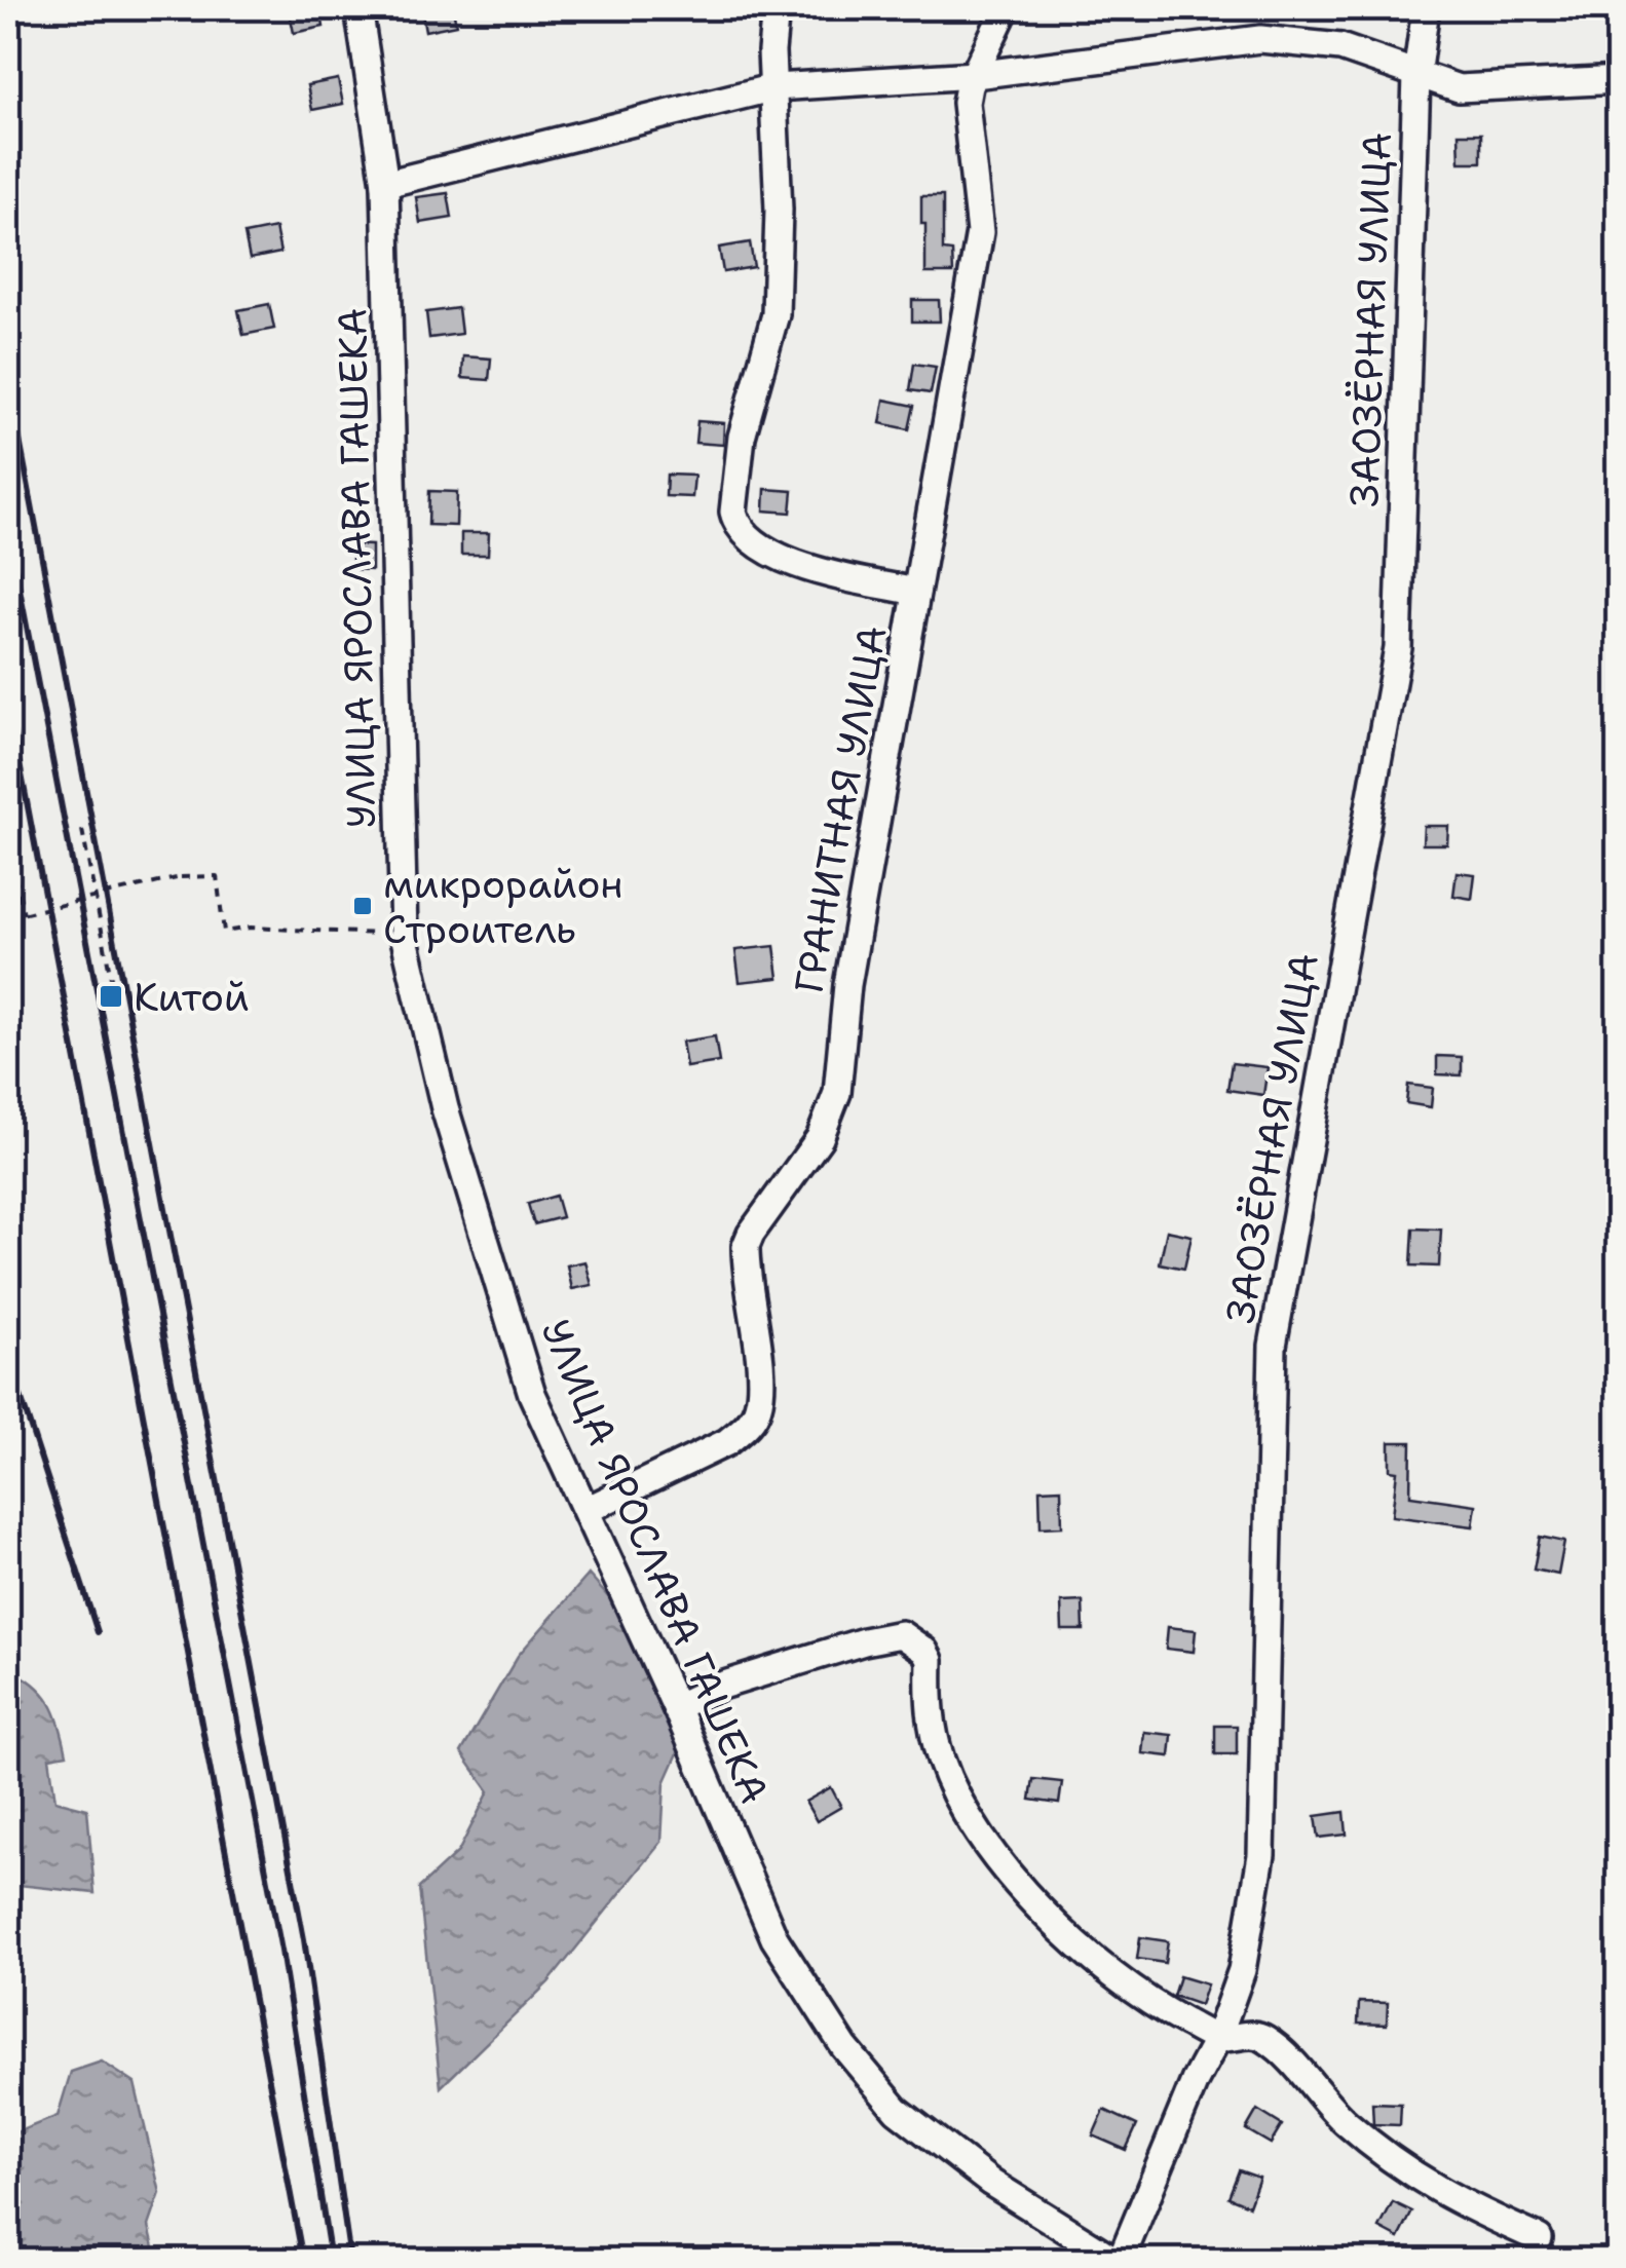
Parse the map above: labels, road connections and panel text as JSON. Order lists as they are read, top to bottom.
{
  "streets": {
    "street": ["ЗАОЗЁРНАЯ УЛИЦА", "УЛИЦА ЯРОСЛАВА ГАШЕКА", "ГРАНИТНАЯ УЛИЦА"]
  },
  "crossings": [
    ["ЗАОЗЁРНАЯ УЛИЦА", "УЛИЦА ЯРОСЛАВА ГАШЕКА"],
    ["УЛИЦА ЯРОСЛАВА ГАШЕКА", "ГРАНИТНАЯ УЛИЦА"]
  ],
  "places": {
    "transit": ["микрорайон Строитель", "Китой"]
  }
}
